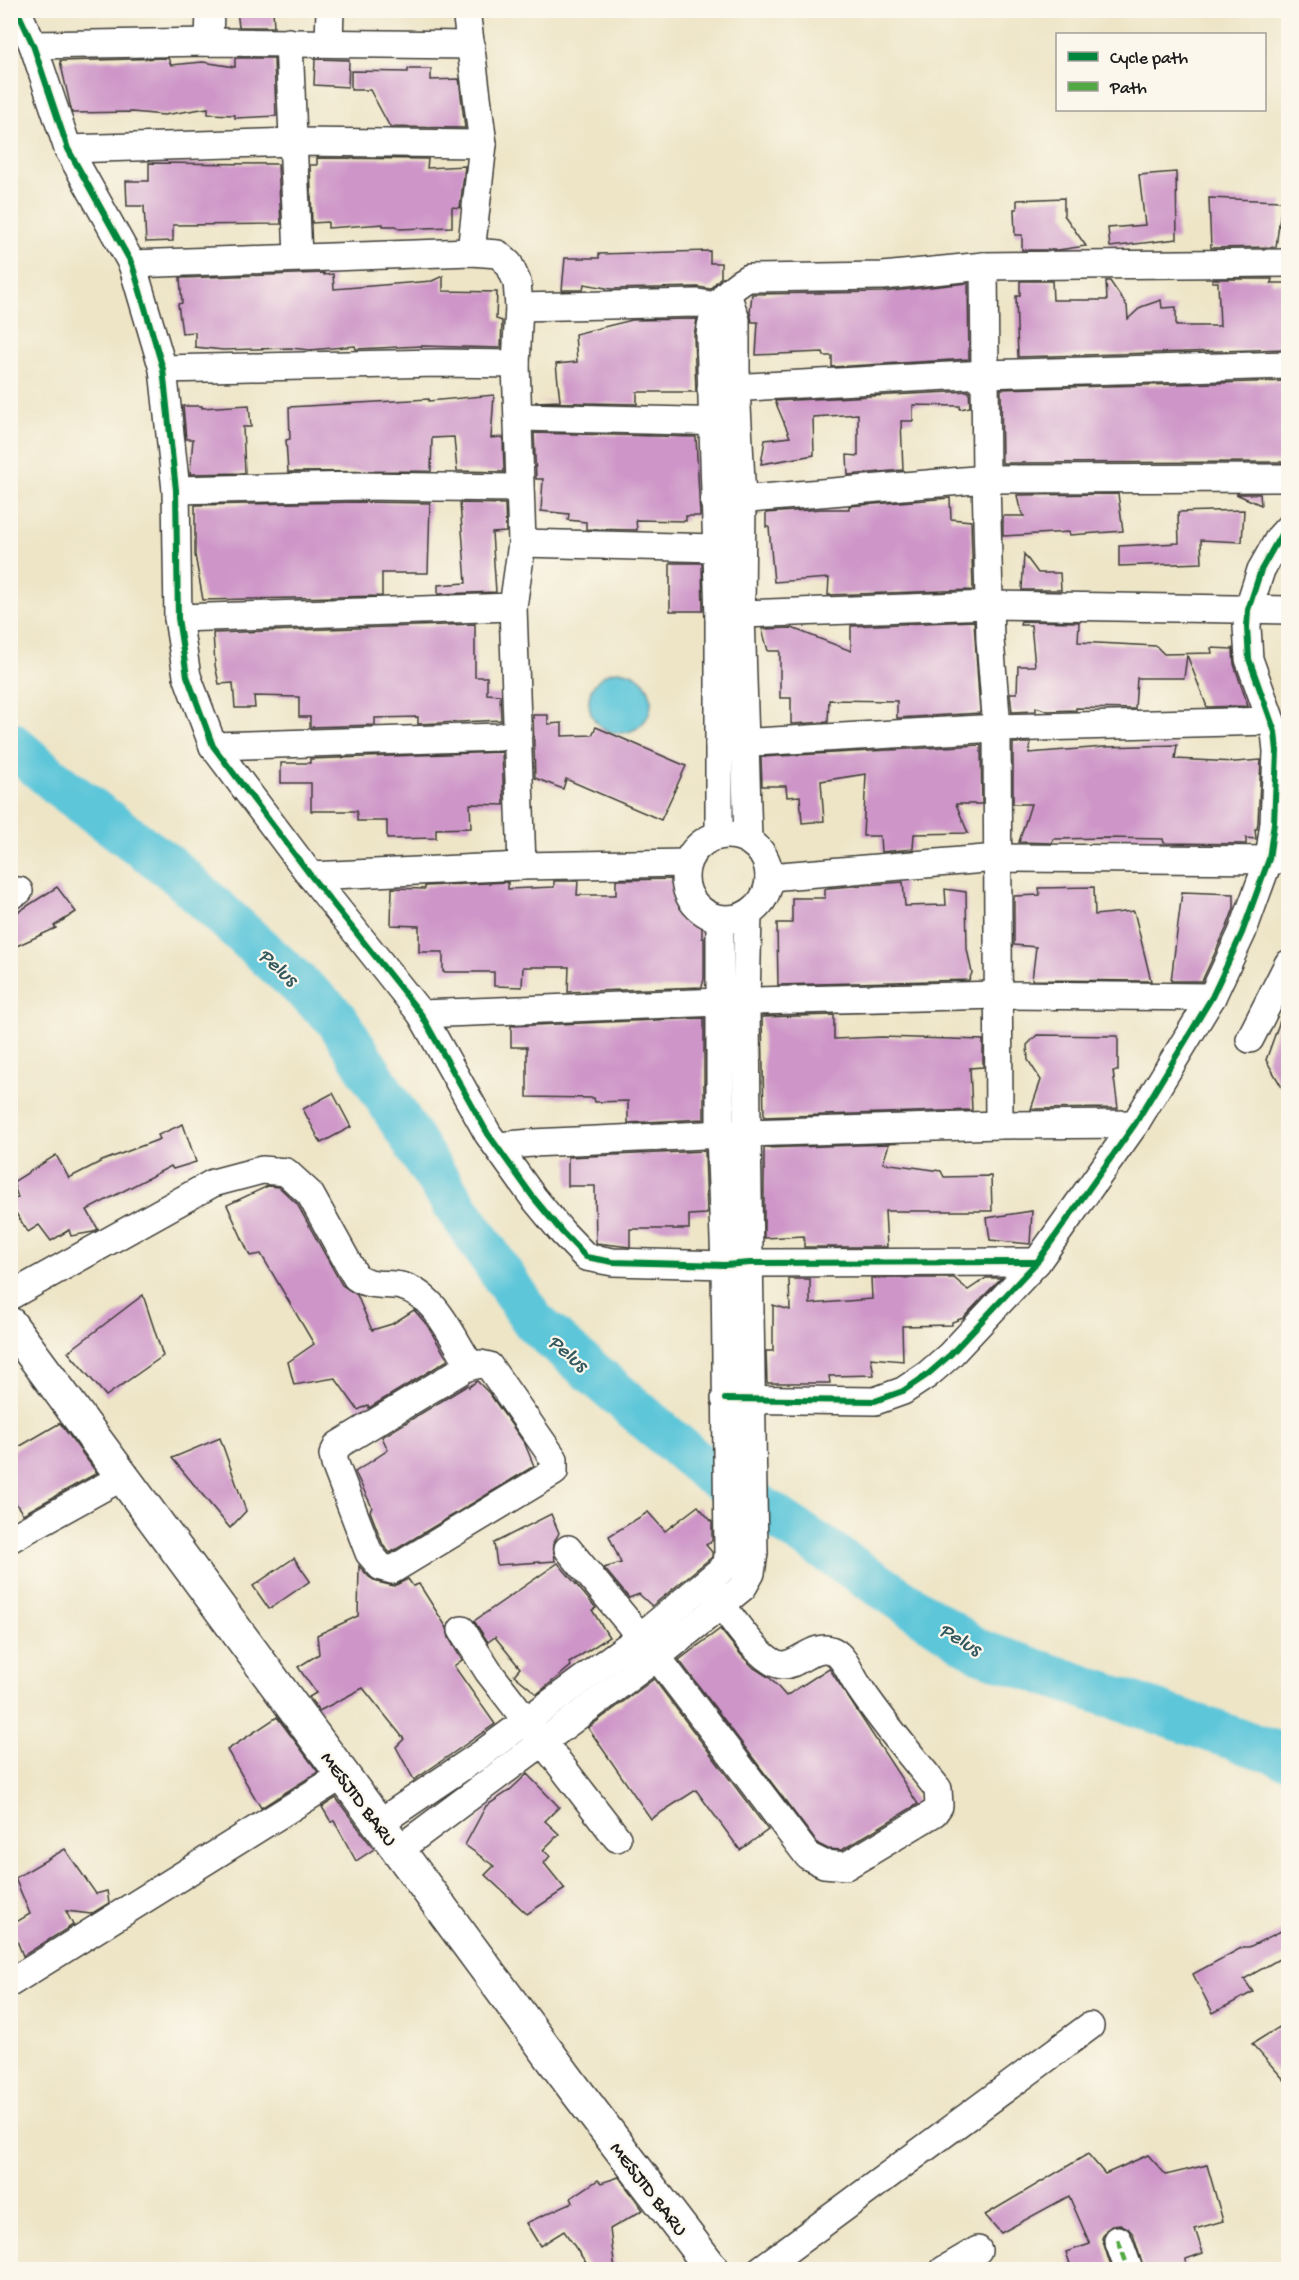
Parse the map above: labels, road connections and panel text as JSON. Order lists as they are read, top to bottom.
{
  "streets": {
    "street": ["MESJID BARU"]
  },
  "water": ["Pelus"],
  "legend": ["Cycle path", "Path"]
}
